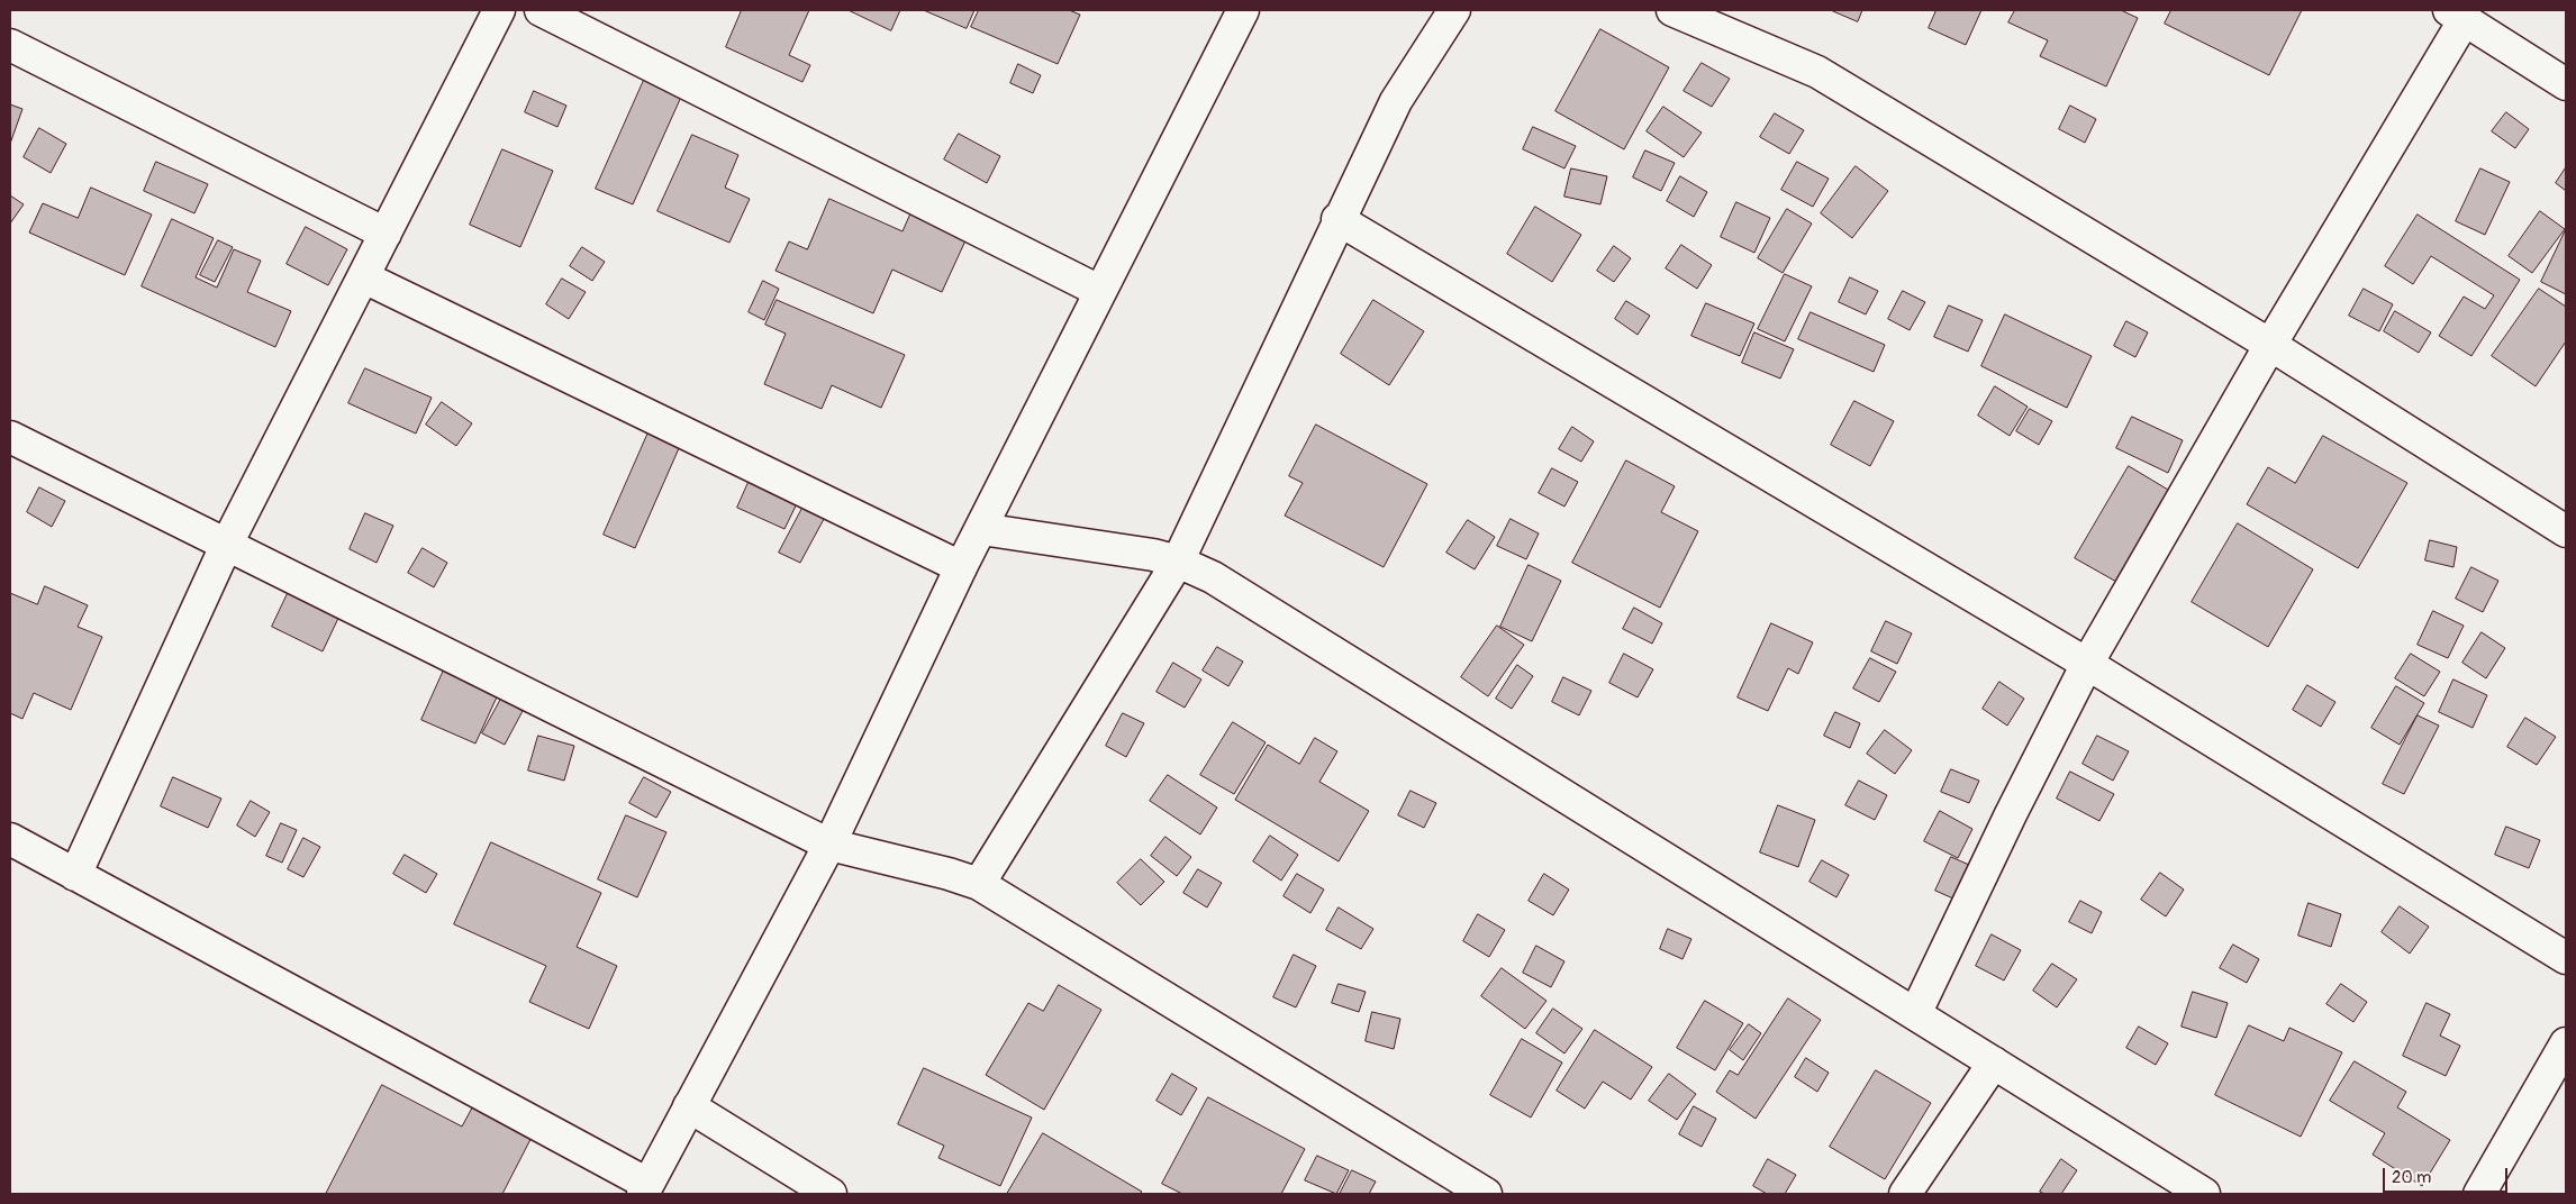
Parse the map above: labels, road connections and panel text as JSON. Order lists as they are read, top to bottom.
{
  "scale_bar": "20 m"
}
